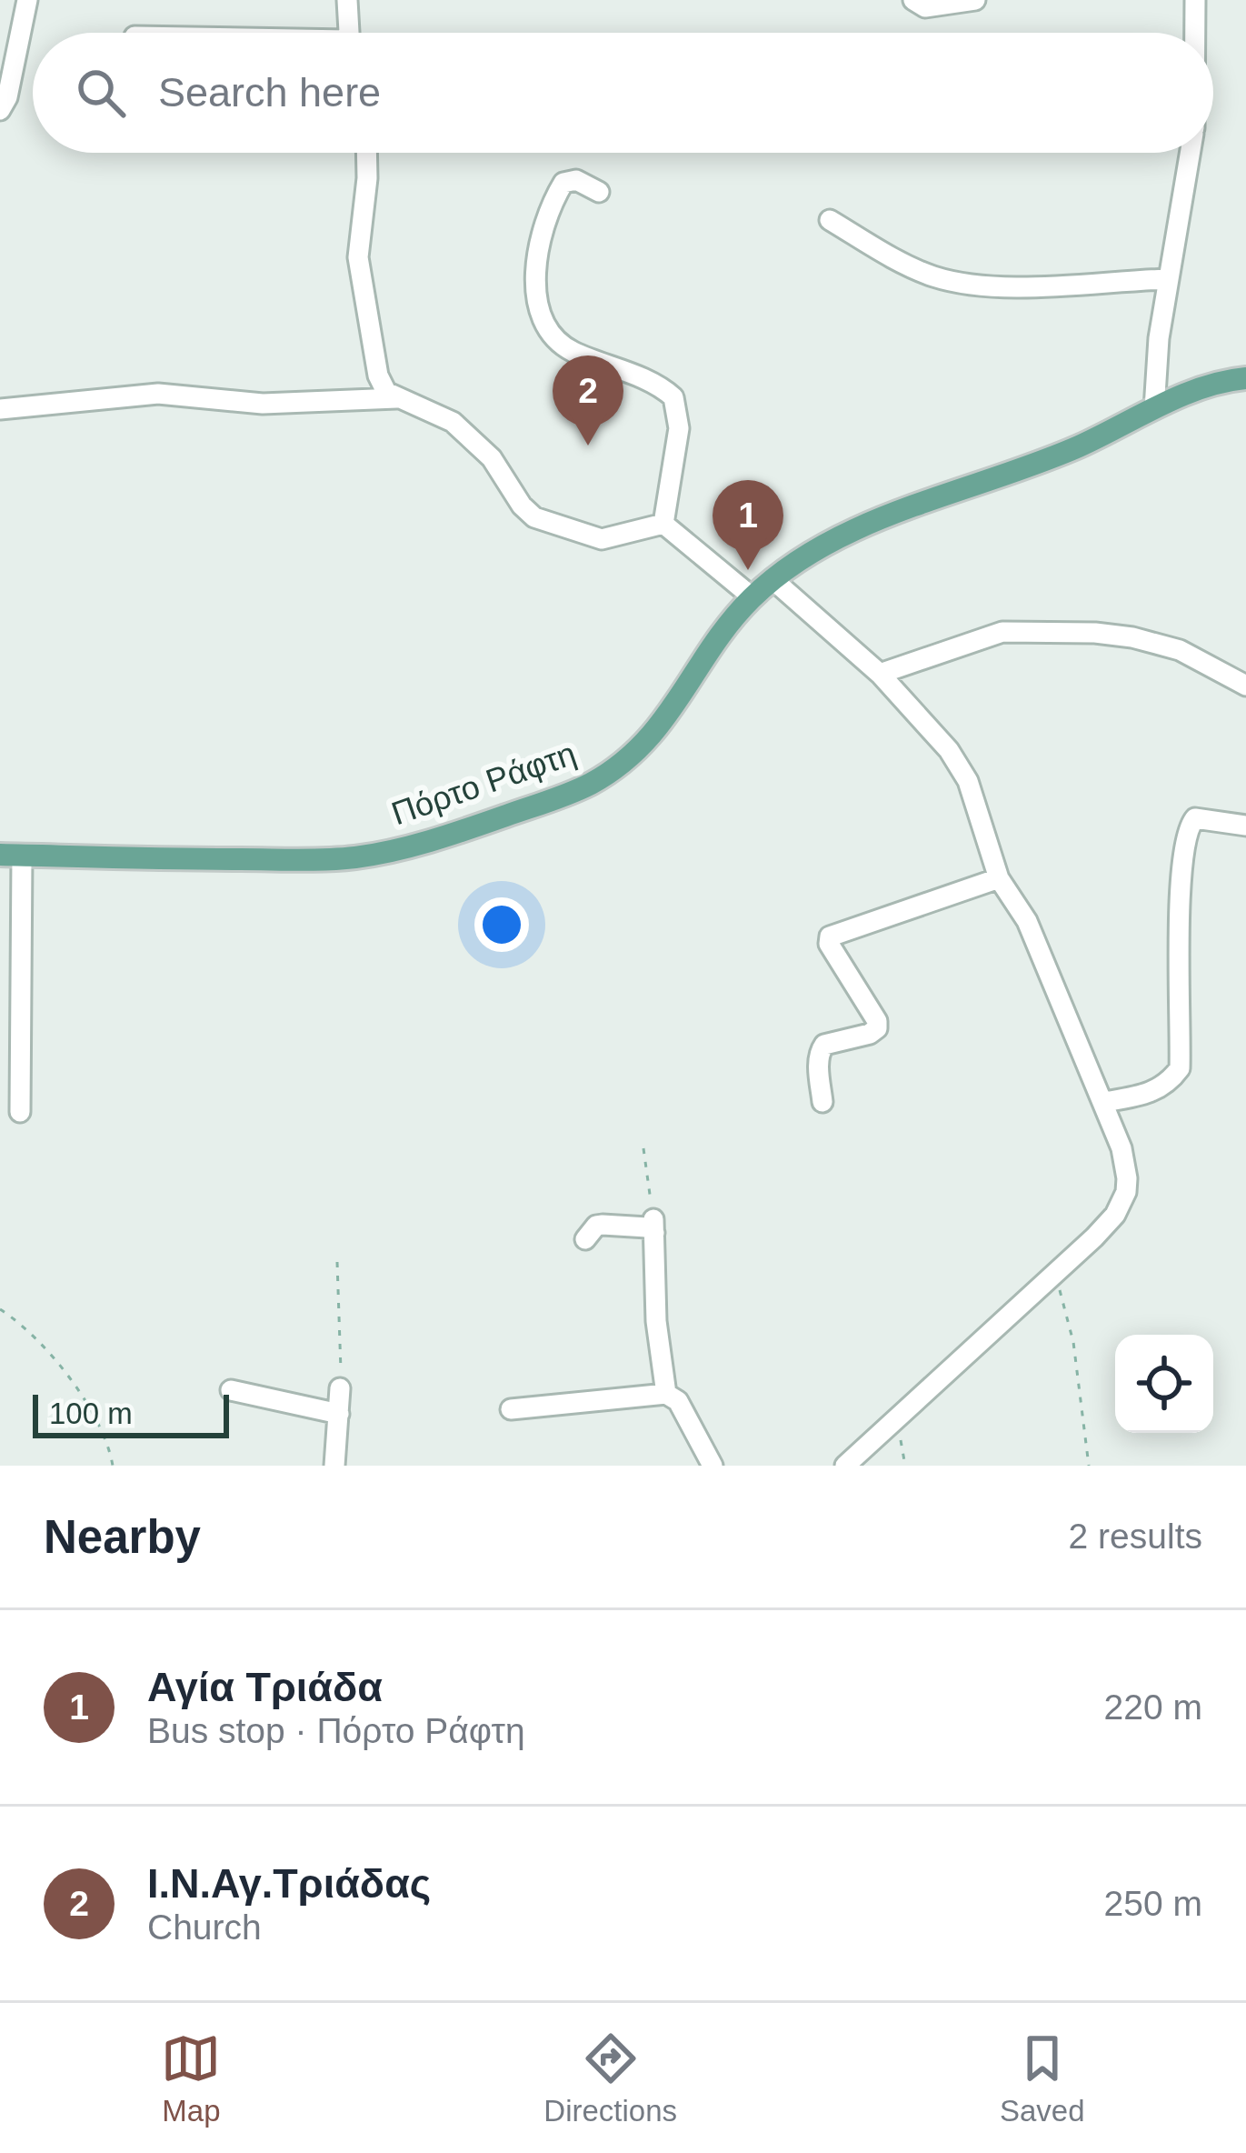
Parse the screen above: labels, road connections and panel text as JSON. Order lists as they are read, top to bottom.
{
  "streets": {
    "main road": ["Πόρτο Ράφτη"]
  },
  "scale_bar": "100 m",
  "page": {
    "search": "Search here",
    "pins": ["2", "1"],
    "scale": "100 m",
    "heading": ["Nearby", "2 results"],
    "list": [
      {
        "mark": "1",
        "name": "Αγία Τριάδα",
        "note": "Bus stop · Πόρτο Ράφτη",
        "value": "220 m"
      },
      {
        "mark": "2",
        "name": "Ι.Ν.Αγ.Τριάδας",
        "note": "Church",
        "value": "250 m"
      }
    ],
    "nav": ["Map", "Directions", "Saved"]
  }
}
